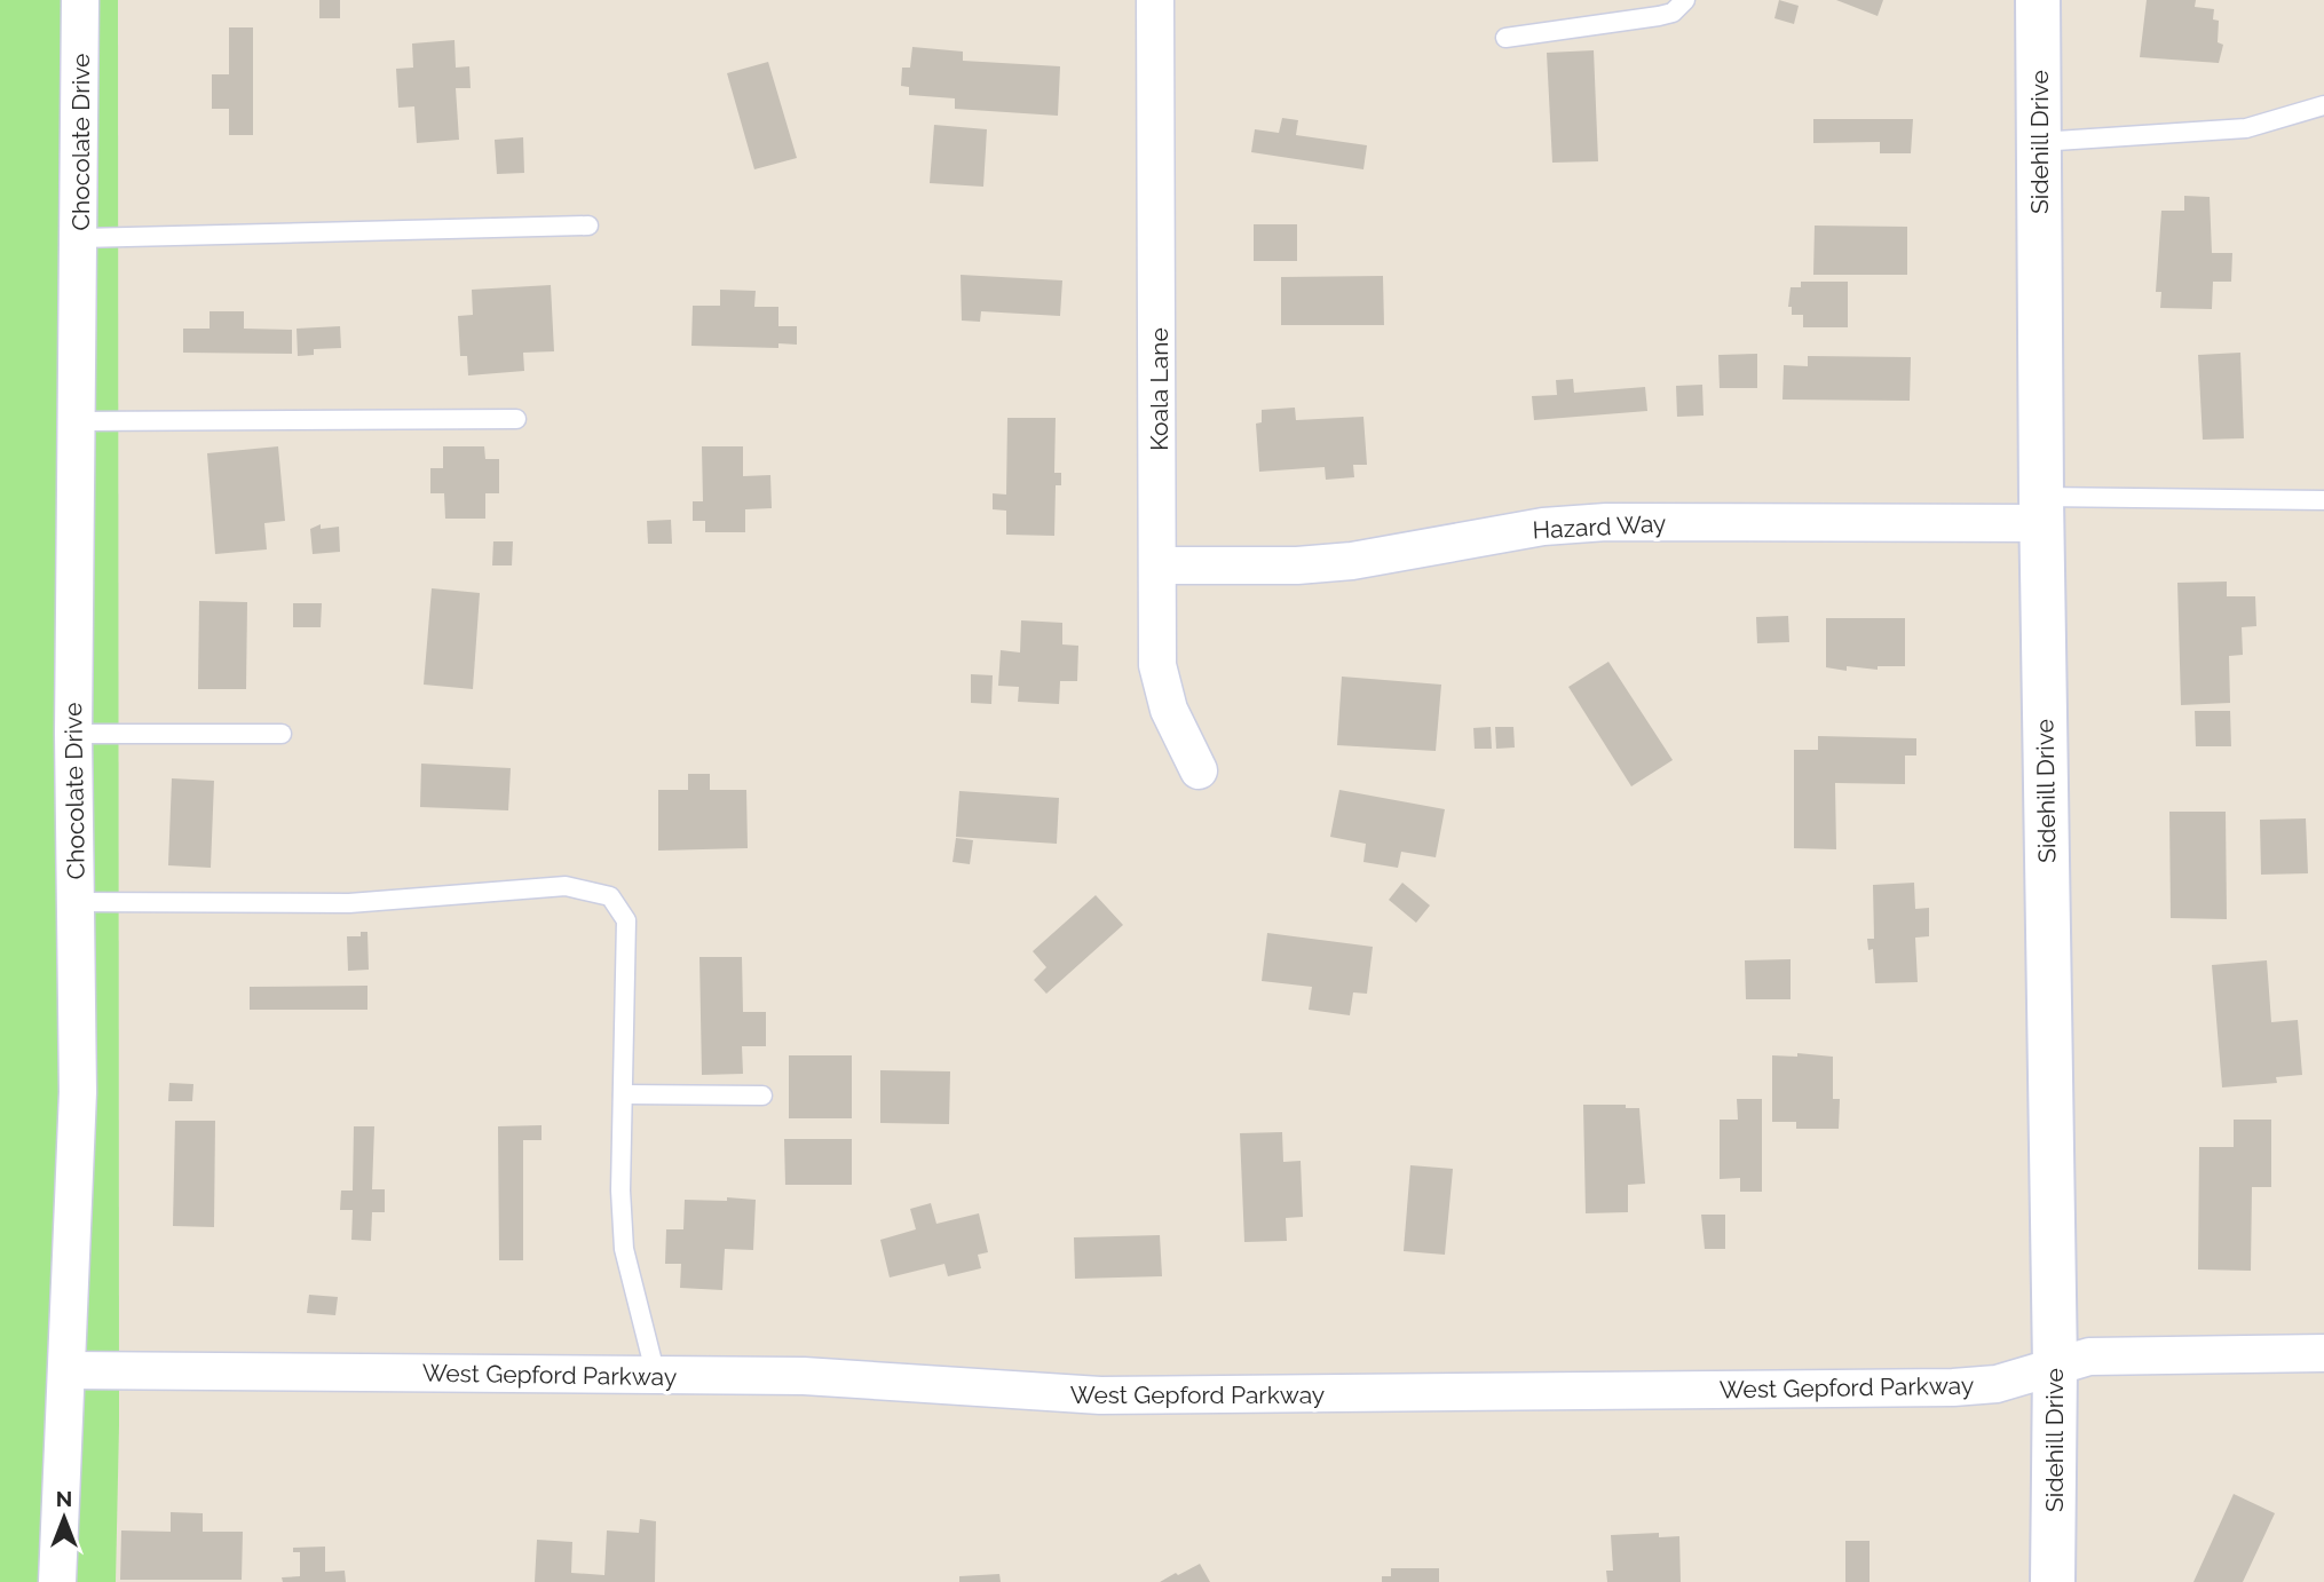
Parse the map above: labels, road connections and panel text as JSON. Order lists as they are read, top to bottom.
{
  "streets": {
    "street": [
      "Chocolate Drive",
      "Sidehill Drive",
      "Koala Lane",
      "Hazard Way",
      "West Gepford Parkway"
    ]
  },
  "crossings": [
    ["Chocolate Drive", "West Gepford Parkway"],
    ["Sidehill Drive", "Hazard Way"],
    ["Sidehill Drive", "West Gepford Parkway"],
    ["Koala Lane", "Hazard Way"]
  ],
  "north": "top"
}
